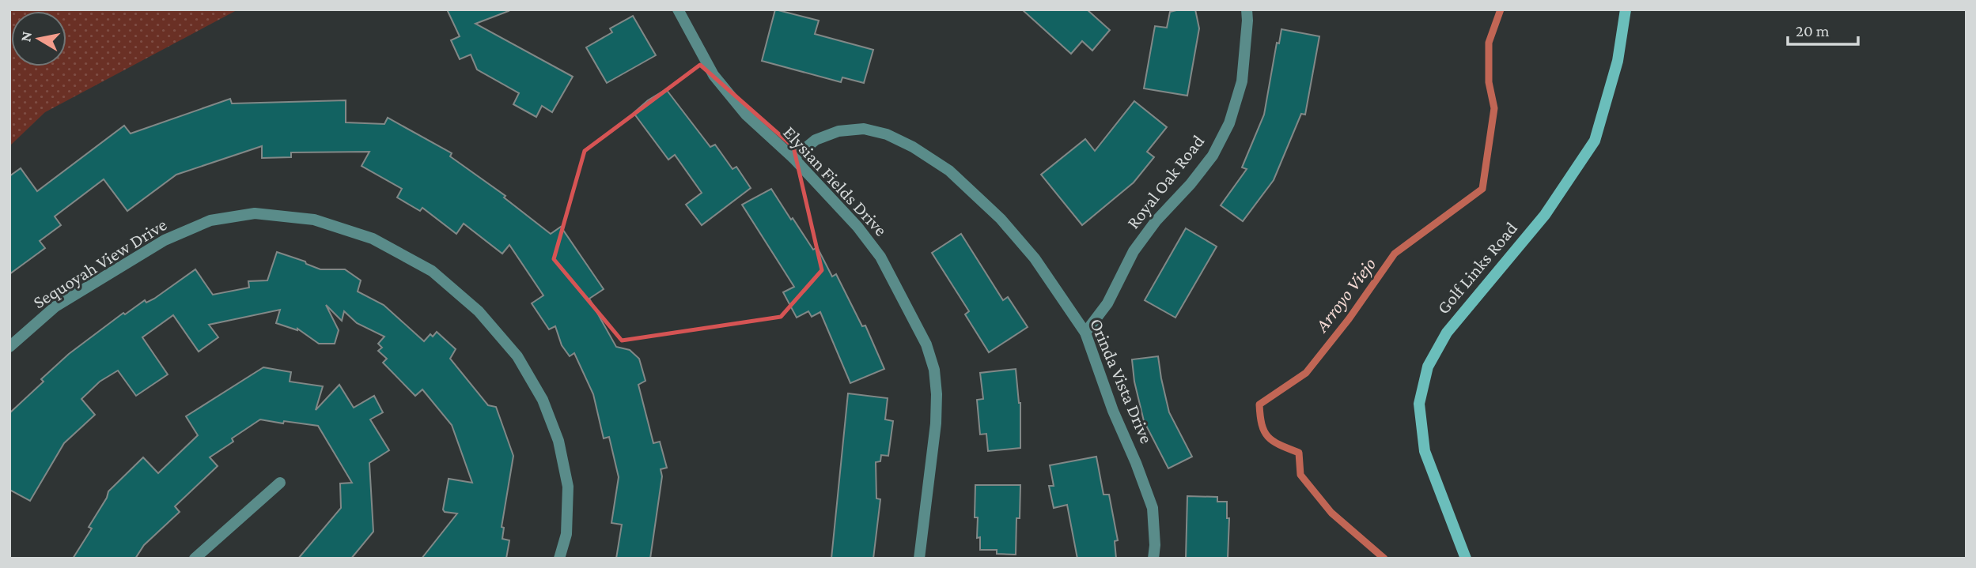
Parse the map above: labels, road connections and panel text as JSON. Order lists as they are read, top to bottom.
{
  "streets": {
    "main road": ["Golf Links Road"],
    "street": [
      "Elysian Fields Drive",
      "Royal Oak Road",
      "Sequoyah View Drive",
      "Orinda Vista Drive"
    ]
  },
  "crossings": [
    ["Elysian Fields Drive", "Orinda Vista Drive"],
    ["Royal Oak Road", "Orinda Vista Drive"]
  ],
  "water": ["Arroyo Viejo"],
  "scale_bar": "20 m",
  "north": "left"
}
